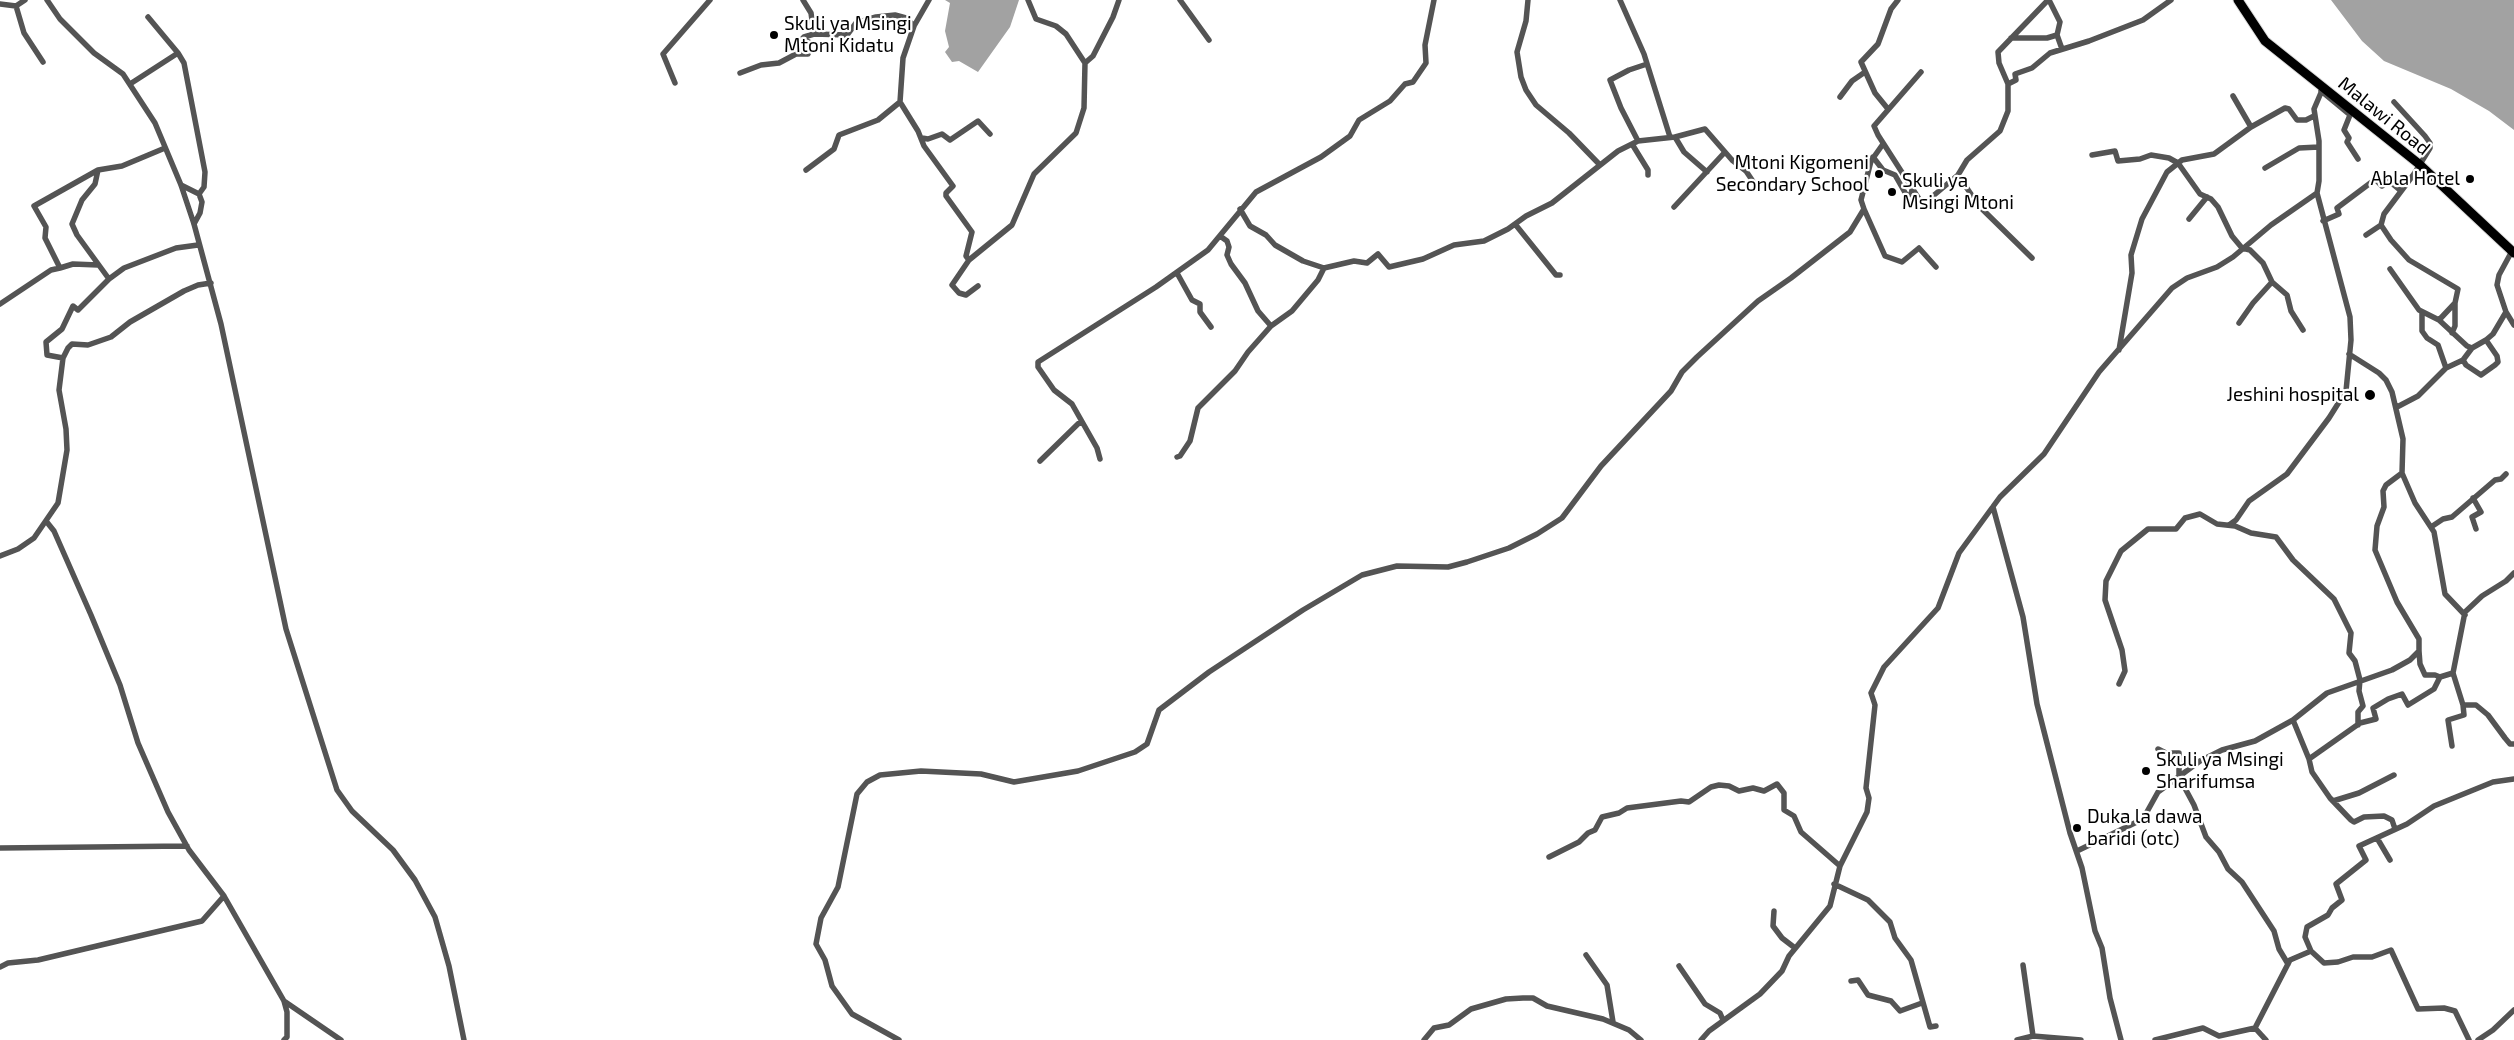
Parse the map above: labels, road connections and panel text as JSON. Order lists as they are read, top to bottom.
{
  "streets": {
    "main road": ["Malawi Road"]
  },
  "places": [
    "Skuli ya Msingi Mtoni Kidatu",
    "Mtoni Kigomeni Secondary School",
    "Abla Hotel",
    "Skuli ya Msingi Mtoni",
    "Jeshini hospital",
    "Skuli ya Msingi Sharifumsa",
    "Duka la dawa baridi (otc)"
  ]
}
